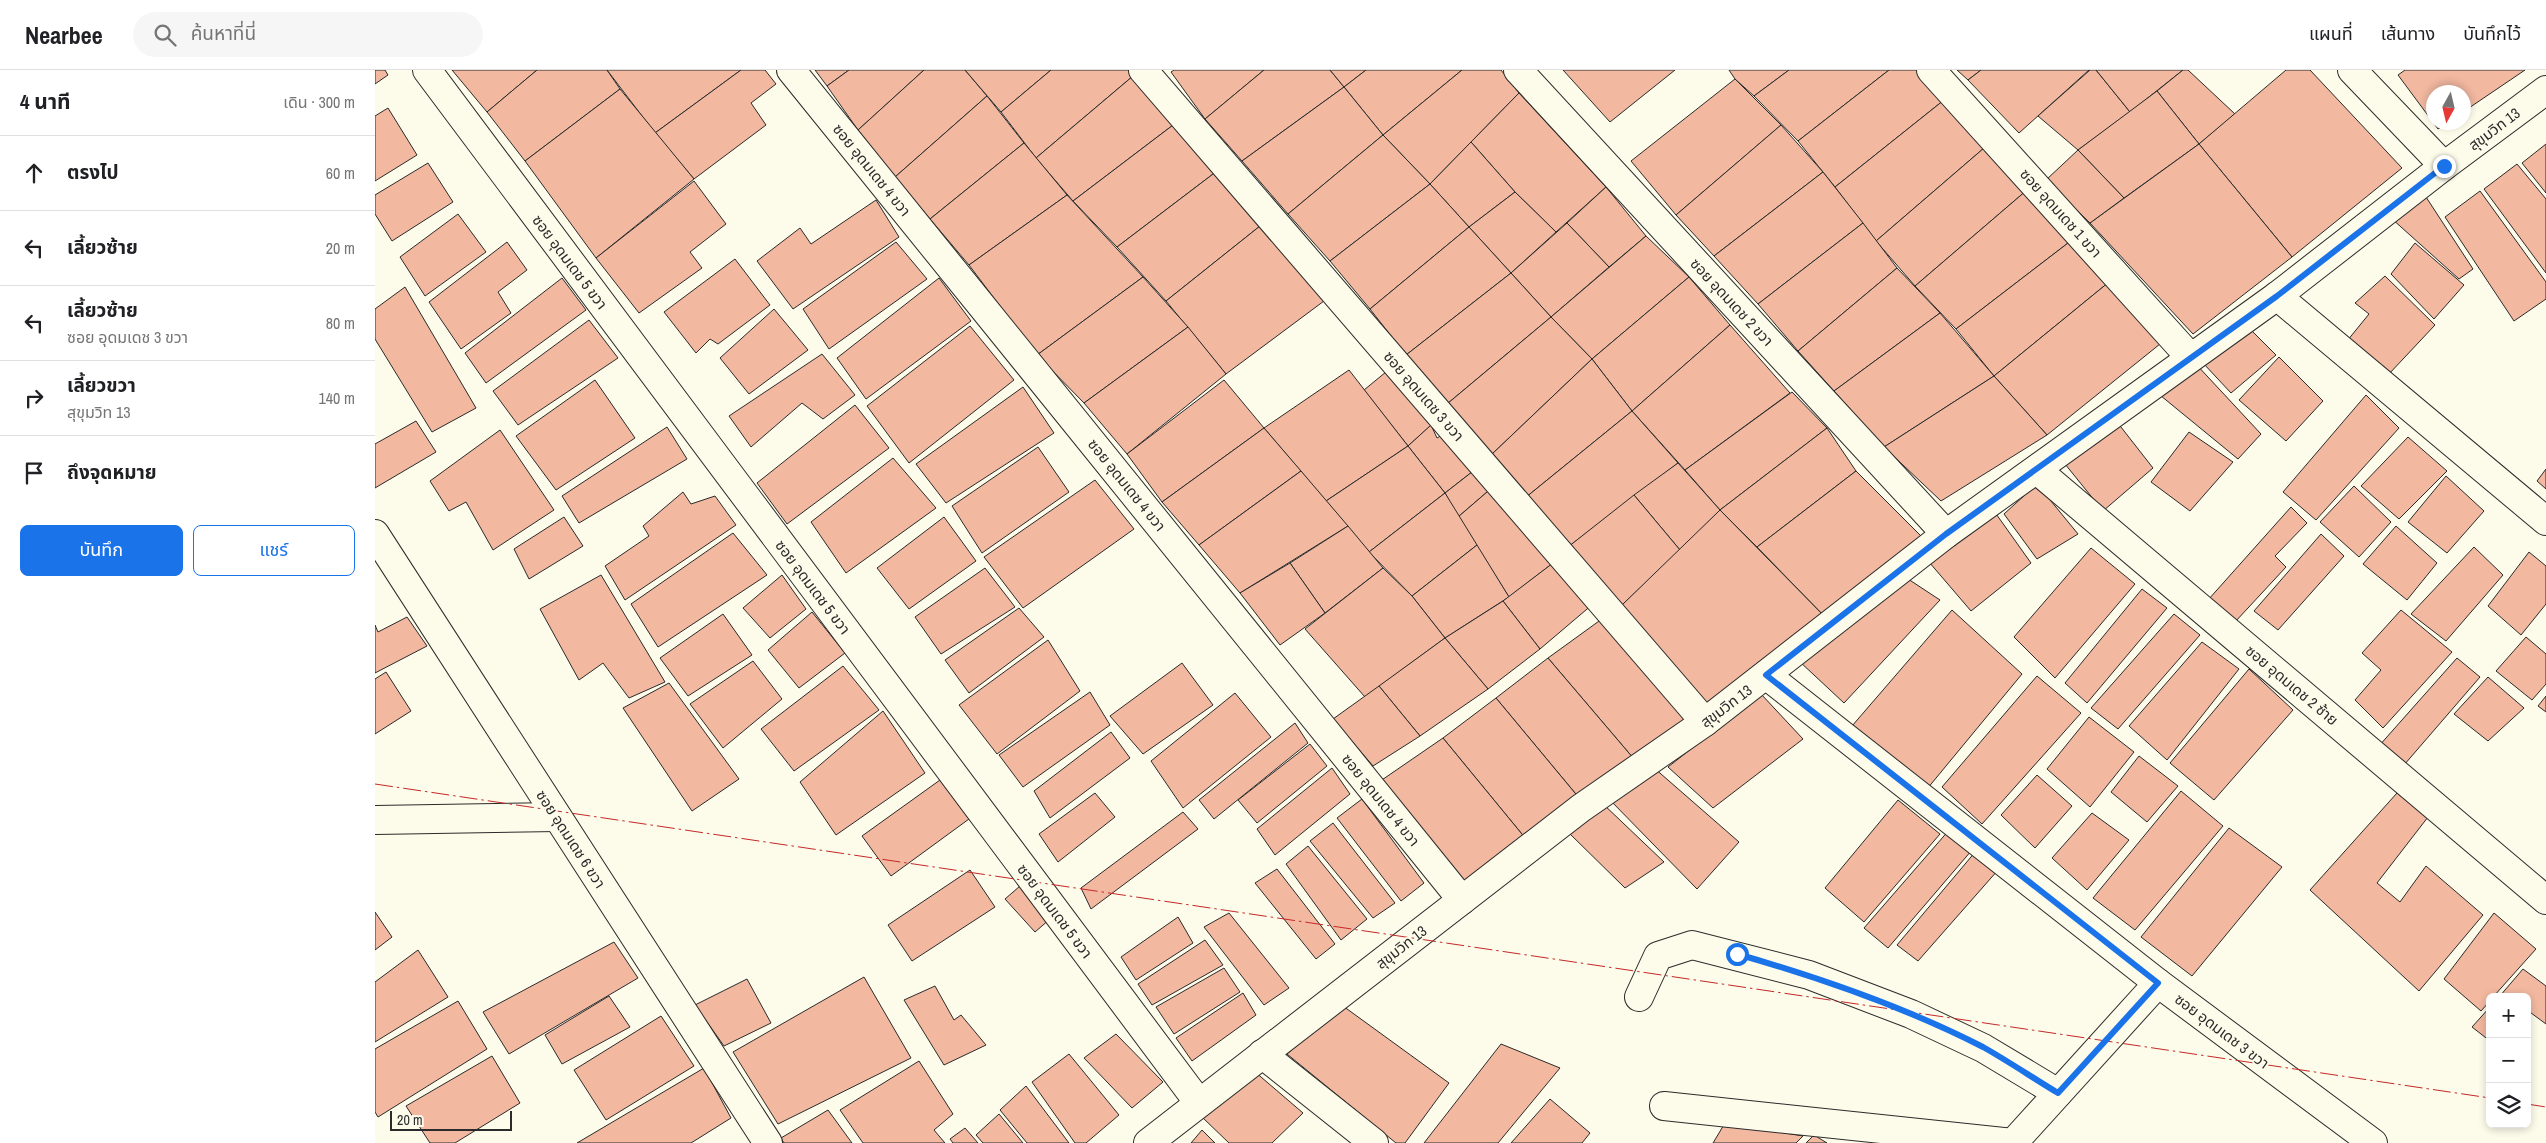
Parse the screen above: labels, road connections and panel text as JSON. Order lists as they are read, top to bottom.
{
  "streets": {
    "street": [
      "สุขุมวิท 13",
      "ซอย อุดมเดช 4 ขวา",
      "ซอย อุดมเดช 1 ขวา",
      "ซอย อุดมเดช 5 ขวา",
      "ซอย อุดมเดช 2 ขวา",
      "ซอย อุดมเดช 3 ขวา",
      "ซอย อุดมเดช 2 ซ้าย",
      "ซอย อุดมเดช 6 ขวา"
    ]
  },
  "crossings": [
    ["สุขุมวิท 13", "ซอย อุดมเดช 4 ขวา"],
    ["สุขุมวิท 13", "ซอย อุดมเดช 1 ขวา"],
    ["สุขุมวิท 13", "ซอย อุดมเดช 5 ขวา"],
    ["สุขุมวิท 13", "ซอย อุดมเดช 2 ขวา"],
    ["สุขุมวิท 13", "ซอย อุดมเดช 3 ขวา"],
    ["สุขุมวิท 13", "ซอย อุดมเดช 2 ซ้าย"]
  ],
  "scale_bar": "20 m",
  "north": "bottom",
  "page": {
    "header": "Nearbee",
    "search": "ค้นหาที่นี่",
    "nav": ["แผนที่", "เส้นทาง", "บันทึกไว้"],
    "heading": ["4 นาที", "เดิน · 300 m"],
    "list": [
      ["ตรงไป", "60 m"],
      ["เลี้ยวซ้าย", "20 m"],
      ["เลี้ยวซ้าย", "ซอย อุดมเดช 3 ขวา", "80 m"],
      ["เลี้ยวขวา", "สุขุมวิท 13", "140 m"],
      "ถึงจุดหมาย"
    ],
    "buttons": ["บันทึก", "แชร์"],
    "map_buttons": ["+", "−"],
    "scale": "20 m"
  }
}
